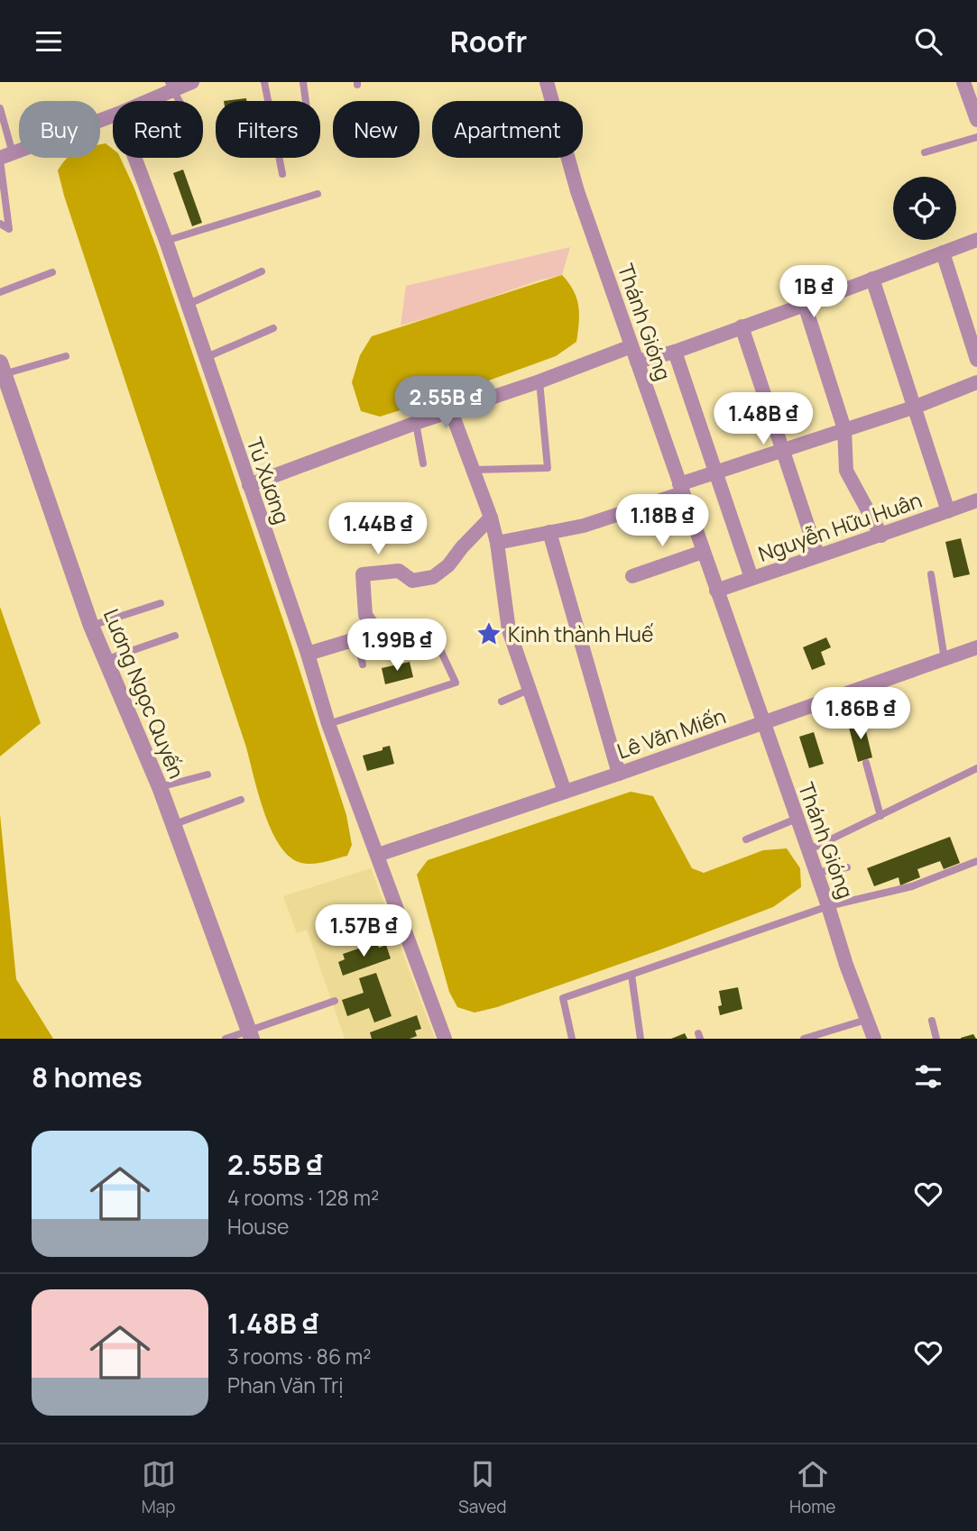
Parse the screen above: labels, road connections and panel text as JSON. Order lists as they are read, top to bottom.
{
  "streets": {
    "street": [
      "Thánh Gióng",
      "Tú Xương",
      "Nguyễn Hữu Huân",
      "Lương Ngọc Quyến",
      "Lê Văn Miến"
    ]
  },
  "crossings": [
    ["Thánh Gióng", "Nguyễn Hữu Huân"],
    ["Thánh Gióng", "Lê Văn Miến"],
    ["Tú Xương", "Lê Văn Miến"]
  ],
  "places": {
    "place": ["Kinh thành Huế"]
  },
  "page": {
    "header": "Roofr",
    "chip": [
      "Buy",
      "Rent",
      "Filters",
      "New",
      "Apartment"
    ],
    "price": [
      "1B ₫",
      "2.55B ₫",
      "1.48B ₫",
      "1.18B ₫",
      "1.44B ₫",
      "1.99B ₫",
      "1.86B ₫",
      "1.57B ₫"
    ],
    "heading": "8 homes",
    "list": [
      {
        "name": "2.55B ₫",
        "note": "4 rooms · 128 m² · House"
      },
      {
        "name": "1.48B ₫",
        "note": "3 rooms · 86 m² · Phan Văn Trị"
      }
    ],
    "tabs": ["Map", "Saved", "Home"]
  }
}
